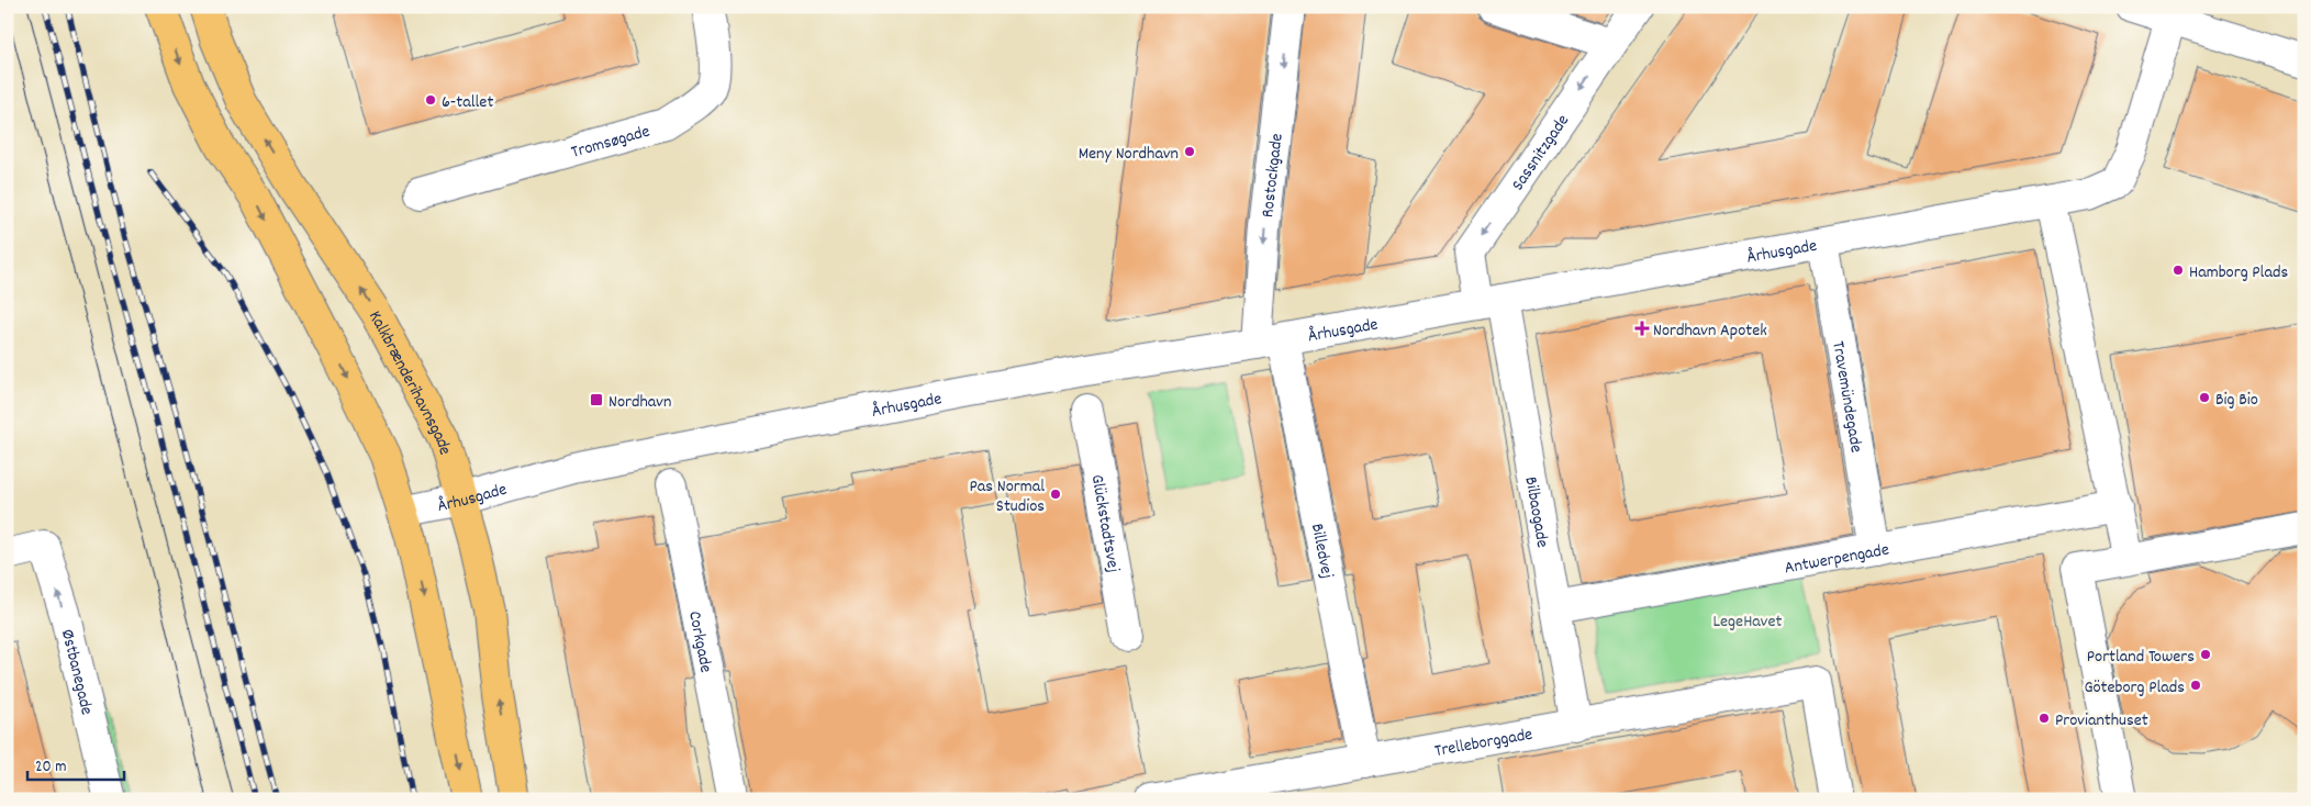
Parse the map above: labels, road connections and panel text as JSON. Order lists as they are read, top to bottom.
{
  "streets": {
    "main road": ["Kalkbrænderihavnsgade"],
    "street": [
      "Tromsøgade",
      "Sassnitzgade",
      "Rostockgade",
      "Århusgade",
      "Travemündegade",
      "Bilbaogade",
      "Glückstadtsvej",
      "Billedvej",
      "Antwerpengade",
      "Corkgade",
      "Østbanegade",
      "Trelleborggade"
    ]
  },
  "crossings": [
    ["Sassnitzgade", "Århusgade"],
    ["Sassnitzgade", "Bilbaogade"],
    ["Rostockgade", "Århusgade"],
    ["Rostockgade", "Billedvej"],
    ["Århusgade", "Kalkbrænderihavnsgade"],
    ["Århusgade", "Travemündegade"],
    ["Århusgade", "Bilbaogade"],
    ["Århusgade", "Billedvej"],
    ["Travemündegade", "Antwerpengade"],
    ["Bilbaogade", "Antwerpengade"],
    ["Bilbaogade", "Trelleborggade"],
    ["Billedvej", "Trelleborggade"]
  ],
  "one_way": ["Sassnitzgade", "Rostockgade", "Østbanegade"],
  "parks": ["LegeHavet"],
  "places": {
    "other": [
      "6-tallet",
      "Meny Nordhavn",
      "Hamborg Plads",
      "Big Bio",
      "Pas Normal Studios",
      "Portland Towers",
      "Göteborg Plads",
      "Provianthuset"
    ],
    "health": ["Nordhavn Apotek"],
    "transit": ["Nordhavn"]
  },
  "scale_bar": "20 m"
}
